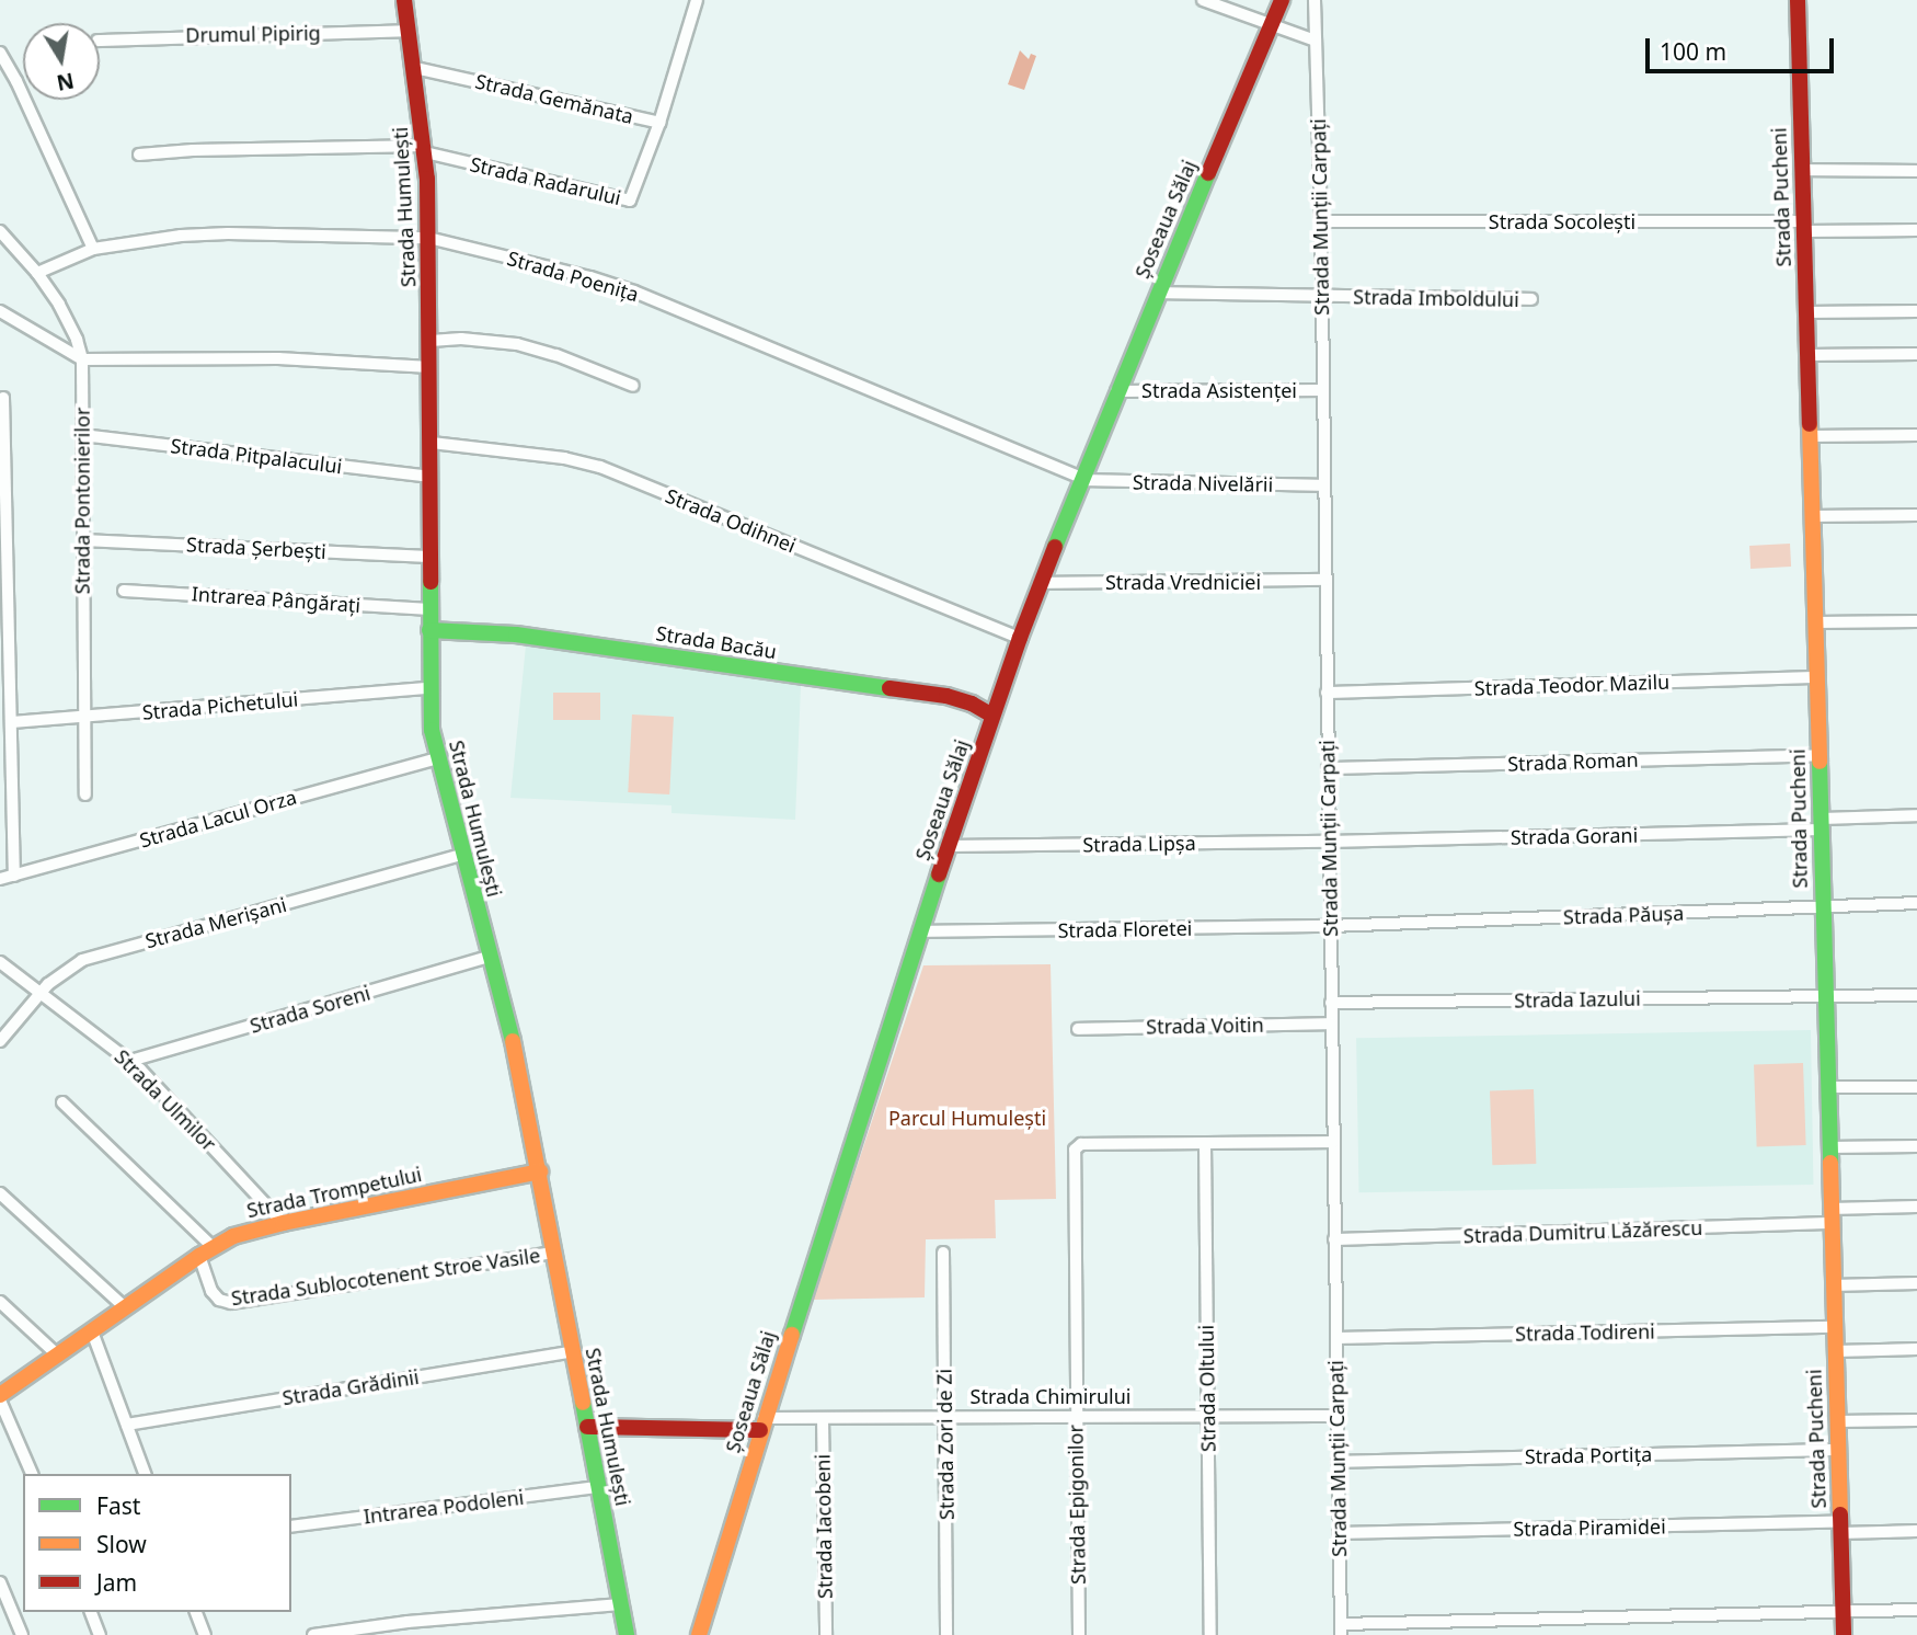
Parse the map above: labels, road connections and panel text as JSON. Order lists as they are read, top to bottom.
{
  "streets": {
    "street": [
      "Drumul Pipirig",
      "Strada Gemănata",
      "Strada Radarului",
      "Strada Pucheni",
      "Strada Humulești",
      "Strada Munții Carpați",
      "Șoseaua Sălaj",
      "Strada Socolești",
      "Strada Poenița",
      "Strada Imboldului",
      "Strada Asistenței",
      "Strada Pitpalacului",
      "Strada Nivelării",
      "Strada Pontonierilor",
      "Strada Odihnei",
      "Strada Șerbești",
      "Strada Vredniciei",
      "Intrarea Pângărați",
      "Strada Bacău",
      "Strada Teodor Mazilu",
      "Strada Pichetului",
      "Strada Roman",
      "Strada Lacul Orza",
      "Strada Gorani",
      "Strada Lipșa",
      "Strada Păușa",
      "Strada Merișani",
      "Strada Floretei",
      "Strada Iazului",
      "Strada Soreni",
      "Strada Voitin",
      "Strada Ulmilor",
      "Strada Trompetului",
      "Strada Dumitru Lăzărescu",
      "Strada Sublocotenent Stroe Vasile",
      "Strada Todireni",
      "Strada Grădinii",
      "Strada Oltului",
      "Strada Chimirului",
      "Strada Zori de Zi",
      "Strada Portița",
      "Strada Epigonilor",
      "Intrarea Podoleni",
      "Strada Iacobeni",
      "Strada Piramidei"
    ]
  },
  "crossings": [
    ["Drumul Pipirig", "Strada Humulești"],
    ["Strada Gemănata", "Strada Radarului"],
    ["Strada Gemănata", "Strada Humulești"],
    ["Strada Radarului", "Strada Humulești"],
    ["Strada Pucheni", "Strada Socolești"],
    ["Strada Pucheni", "Strada Teodor Mazilu"],
    ["Strada Pucheni", "Strada Roman"],
    ["Strada Pucheni", "Strada Gorani"],
    ["Strada Pucheni", "Strada Păușa"],
    ["Strada Pucheni", "Strada Iazului"],
    ["Strada Pucheni", "Strada Dumitru Lăzărescu"],
    ["Strada Pucheni", "Strada Todireni"],
    ["Strada Pucheni", "Strada Portița"],
    ["Strada Pucheni", "Strada Piramidei"],
    ["Strada Humulești", "Strada Poenița"],
    ["Strada Humulești", "Strada Pitpalacului"],
    ["Strada Humulești", "Strada Odihnei"],
    ["Strada Humulești", "Strada Șerbești"],
    ["Strada Humulești", "Intrarea Pângărați"],
    ["Strada Humulești", "Strada Bacău"],
    ["Strada Humulești", "Strada Pichetului"],
    ["Strada Humulești", "Strada Lacul Orza"],
    ["Strada Humulești", "Strada Merișani"],
    ["Strada Humulești", "Strada Soreni"],
    ["Strada Humulești", "Strada Trompetului"],
    ["Strada Humulești", "Strada Sublocotenent Stroe Vasile"],
    ["Strada Humulești", "Strada Grădinii"],
    ["Strada Humulești", "Strada Chimirului"],
    ["Strada Humulești", "Intrarea Podoleni"],
    ["Strada Munții Carpați", "Strada Socolești"],
    ["Strada Munții Carpați", "Strada Imboldului"],
    ["Strada Munții Carpați", "Strada Asistenței"],
    ["Strada Munții Carpați", "Strada Nivelării"],
    ["Strada Munții Carpați", "Strada Vredniciei"],
    ["Strada Munții Carpați", "Strada Teodor Mazilu"],
    ["Strada Munții Carpați", "Strada Roman"],
    ["Strada Munții Carpați", "Strada Gorani"],
    ["Strada Munții Carpați", "Strada Lipșa"],
    ["Strada Munții Carpați", "Strada Păușa"],
    ["Strada Munții Carpați", "Strada Floretei"],
    ["Strada Munții Carpați", "Strada Iazului"],
    ["Strada Munții Carpați", "Strada Voitin"],
    ["Strada Munții Carpați", "Strada Dumitru Lăzărescu"],
    ["Strada Munții Carpați", "Strada Todireni"],
    ["Strada Munții Carpați", "Strada Chimirului"],
    ["Strada Munții Carpați", "Strada Portița"],
    ["Strada Munții Carpați", "Strada Piramidei"],
    ["Șoseaua Sălaj", "Strada Poenița"],
    ["Șoseaua Sălaj", "Strada Imboldului"],
    ["Șoseaua Sălaj", "Strada Asistenței"],
    ["Șoseaua Sălaj", "Strada Nivelării"],
    ["Șoseaua Sălaj", "Strada Odihnei"],
    ["Șoseaua Sălaj", "Strada Vredniciei"],
    ["Șoseaua Sălaj", "Strada Bacău"],
    ["Șoseaua Sălaj", "Strada Lipșa"],
    ["Șoseaua Sălaj", "Strada Floretei"],
    ["Șoseaua Sălaj", "Strada Chimirului"],
    ["Strada Poenița", "Strada Nivelării"],
    ["Strada Poenița", "Strada Pontonierilor"],
    ["Strada Pitpalacului", "Strada Pontonierilor"],
    ["Strada Pontonierilor", "Strada Șerbești"],
    ["Strada Pontonierilor", "Strada Pichetului"],
    ["Strada Gorani", "Strada Lipșa"],
    ["Strada Păușa", "Strada Floretei"],
    ["Strada Merișani", "Strada Ulmilor"],
    ["Strada Soreni", "Strada Ulmilor"],
    ["Strada Ulmilor", "Strada Trompetului"],
    ["Strada Trompetului", "Strada Sublocotenent Stroe Vasile"],
    ["Strada Oltului", "Strada Chimirului"],
    ["Strada Oltului", "Strada Epigonilor"],
    ["Strada Chimirului", "Strada Zori de Zi"],
    ["Strada Chimirului", "Strada Epigonilor"],
    ["Strada Chimirului", "Strada Iacobeni"]
  ],
  "parks": ["Parcul Humulești"],
  "legend": ["Fast", "Slow", "Jam"],
  "scale_bar": "100 m",
  "north": "bottom"
}
